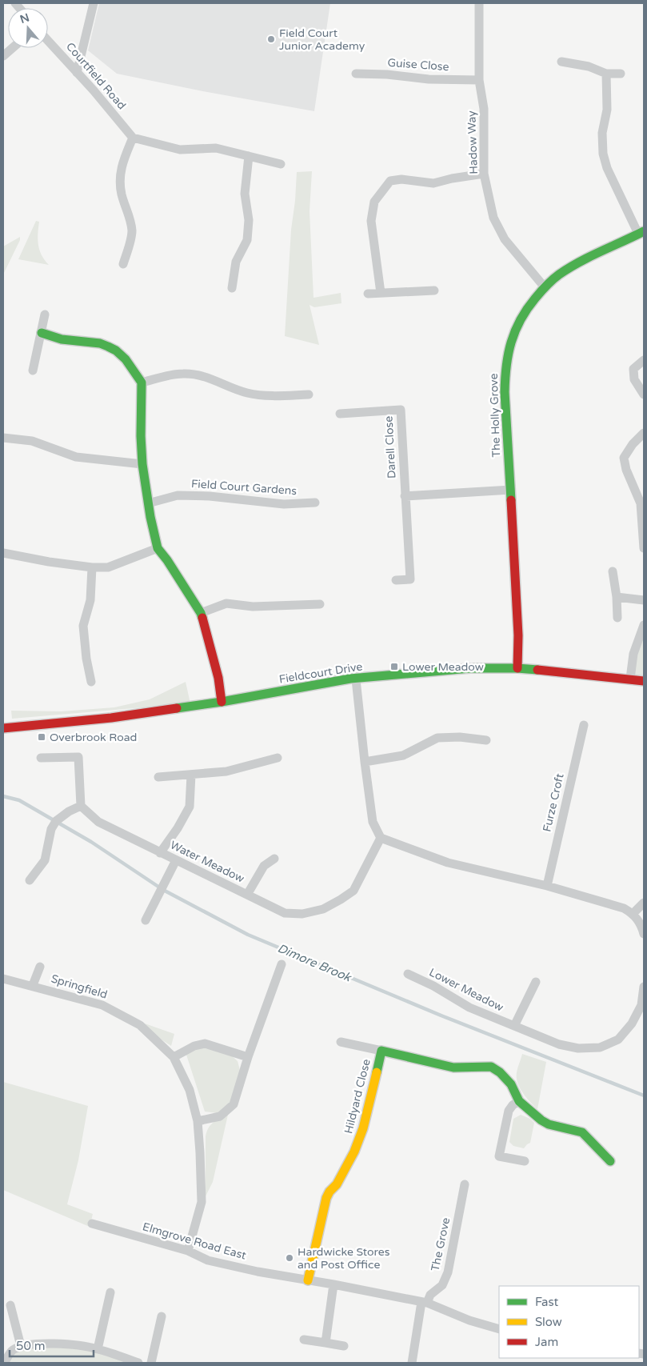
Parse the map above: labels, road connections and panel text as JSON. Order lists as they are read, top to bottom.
{
  "streets": {
    "street": [
      "Guise Close",
      "Courtfield Road",
      "Hadow Way",
      "The Holly Grove",
      "Darell Close",
      "Field Court Gardens",
      "Fieldcourt Drive",
      "Furze Croft",
      "Water Meadow",
      "Springfield",
      "Lower Meadow",
      "Hildyard Close",
      "Elmgrove Road East",
      "The Grove"
    ]
  },
  "crossings": [
    ["Guise Close", "Hadow Way"],
    ["Hadow Way", "The Holly Grove"],
    ["The Holly Grove", "Fieldcourt Drive"],
    ["Springfield", "Elmgrove Road East"],
    ["Hildyard Close", "Elmgrove Road East"],
    ["Elmgrove Road East", "The Grove"]
  ],
  "water": ["Dimore Brook"],
  "places": {
    "other": ["Field Court Junior Academy", "Hardwicke Stores and Post Office"],
    "transit": ["Lower Meadow", "Overbrook Road"]
  },
  "legend": ["Fast", "Slow", "Jam"],
  "scale_bar": "50 m",
  "north": "top"
}
